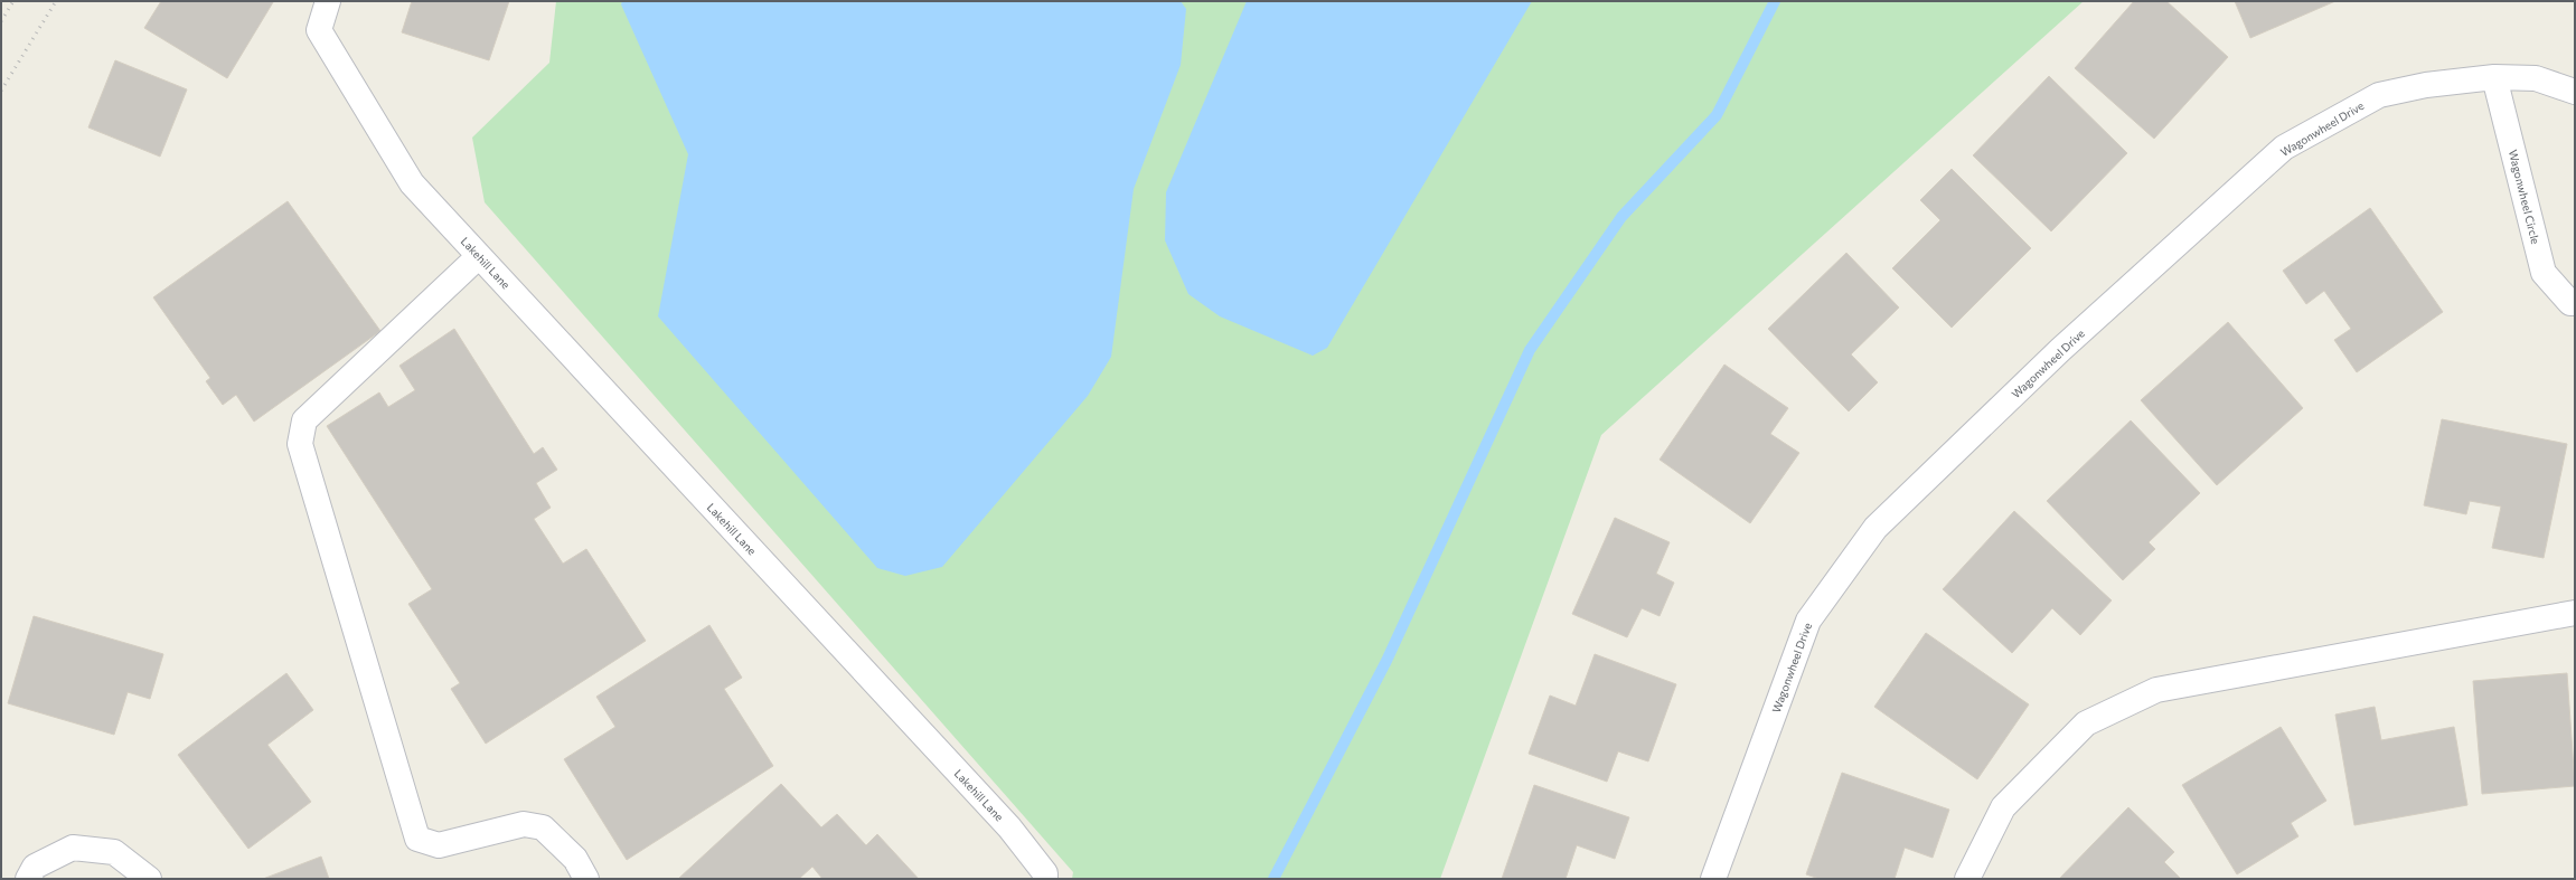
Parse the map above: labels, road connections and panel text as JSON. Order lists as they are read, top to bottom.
{
  "streets": {
    "street": ["Wagonwheel Drive", "Wagonwheel Circle", "Lakehill Lane"]
  },
  "crossings": [
    ["Wagonwheel Drive", "Wagonwheel Circle"]
  ]
}
